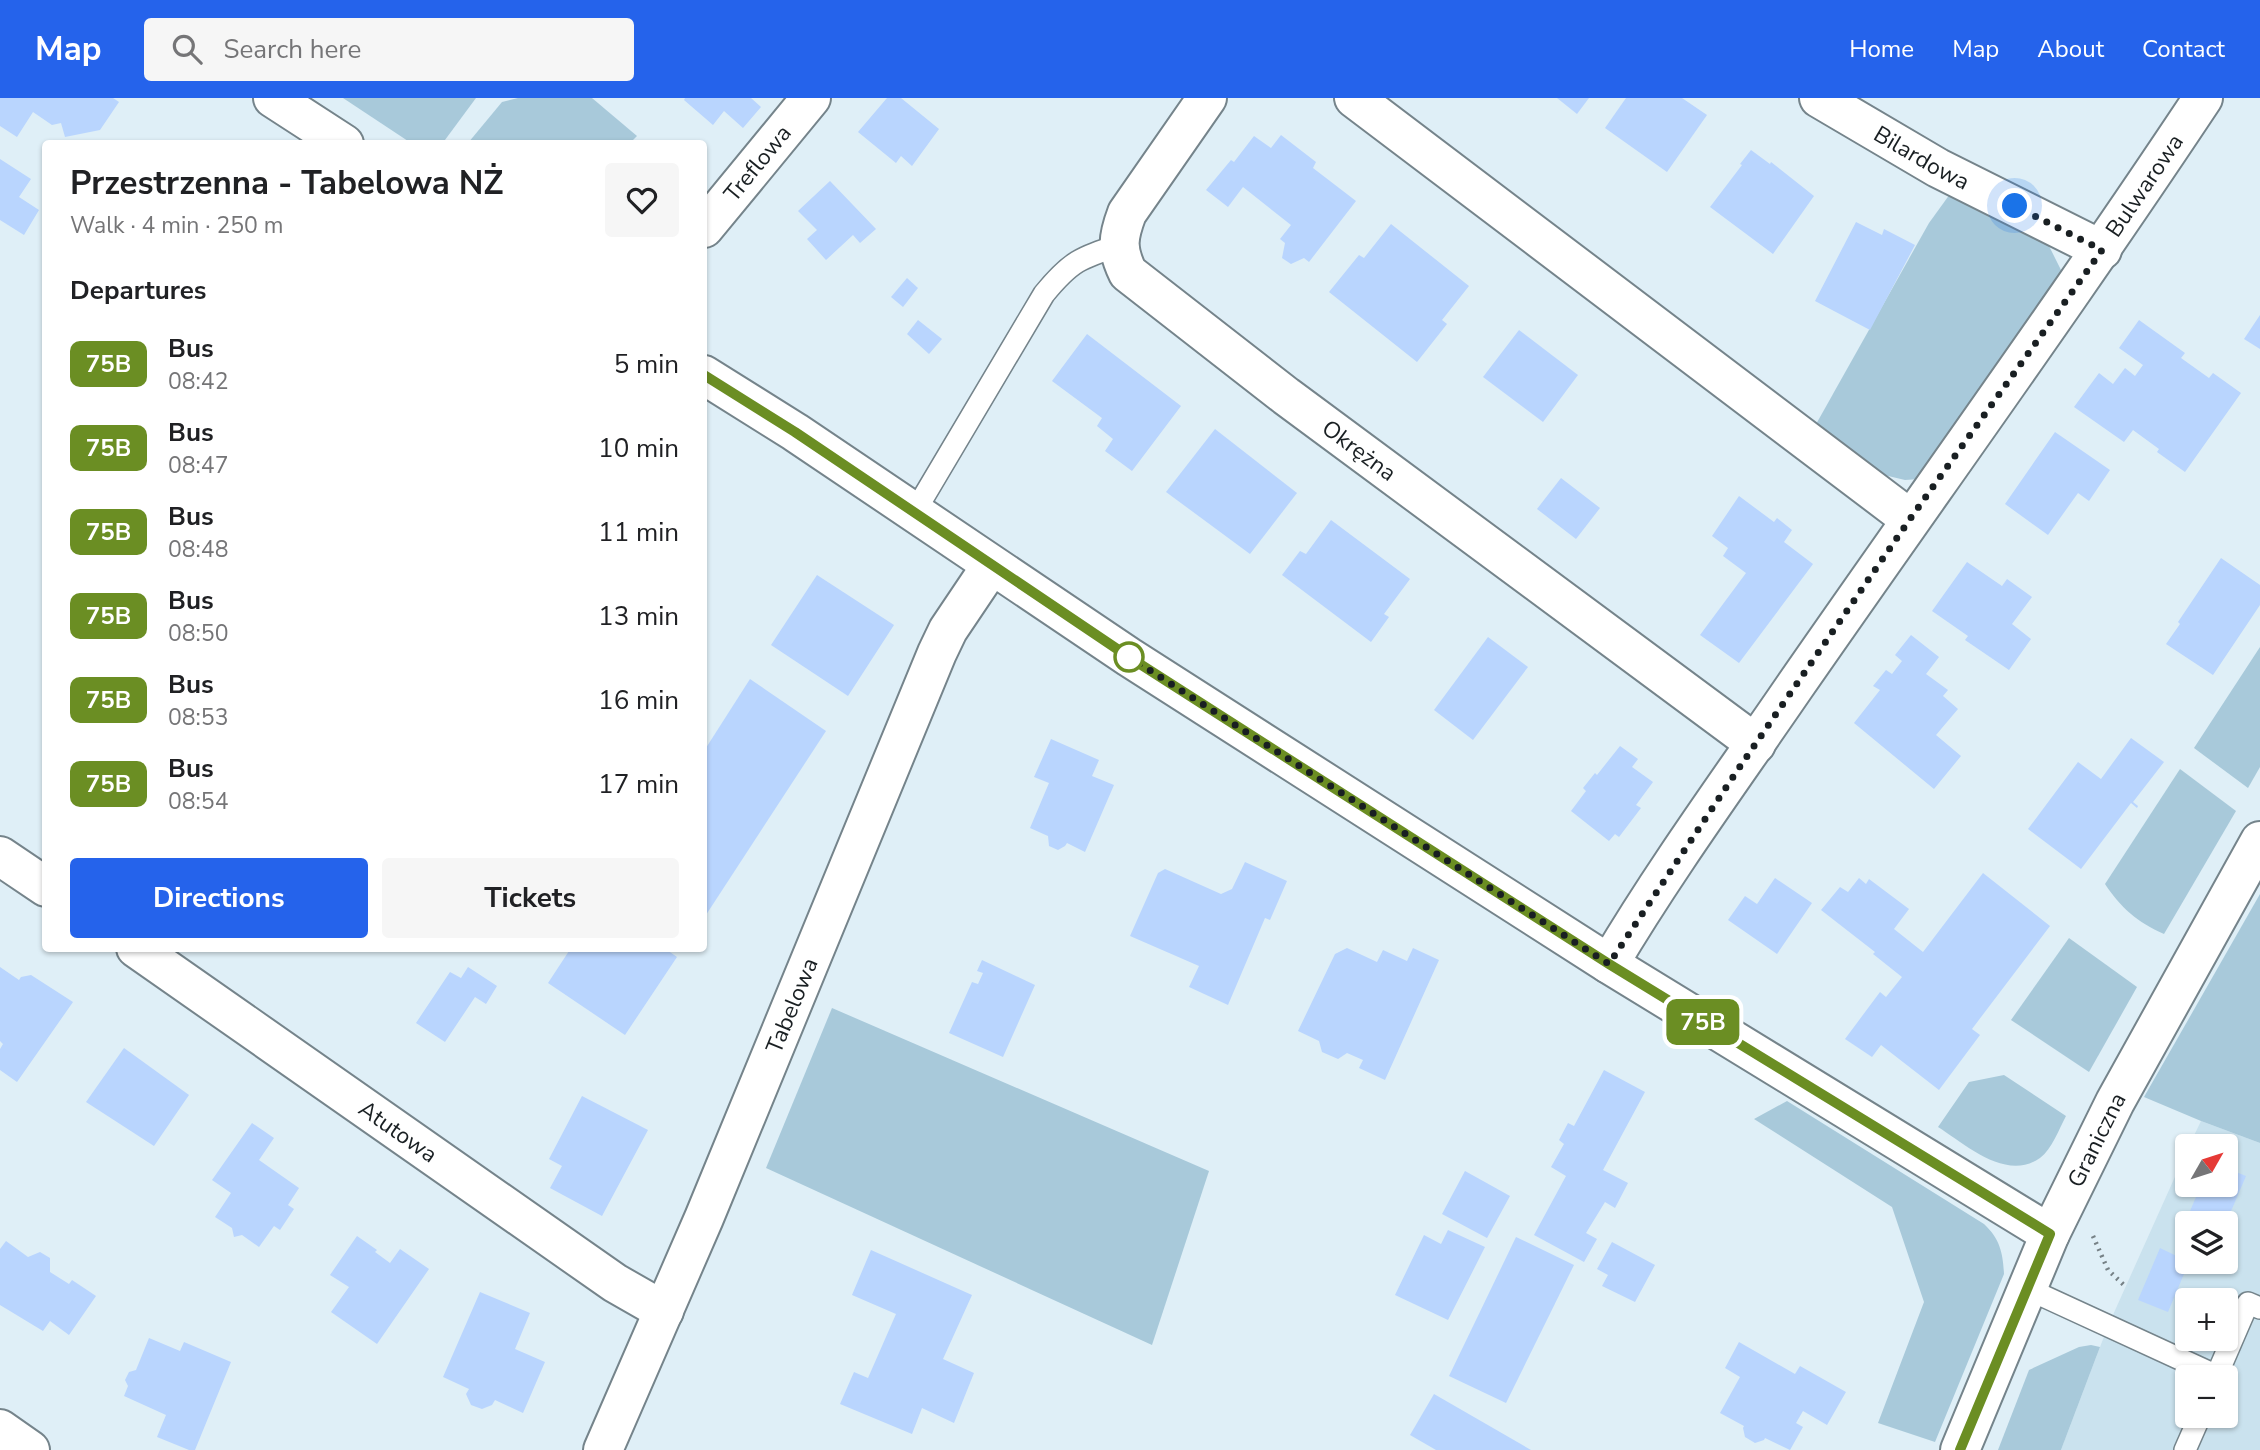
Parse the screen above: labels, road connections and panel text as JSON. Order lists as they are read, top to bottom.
{
  "streets": {
    "street": [
      "Bilardowa",
      "Treflowa",
      "Bulwarowa",
      "Okrężna",
      "Tabelowa",
      "Atutowa",
      "Graniczna"
    ]
  },
  "crossings": [
    ["Bilardowa", "Bulwarowa"],
    ["Bulwarowa", "Okrężna"],
    ["Tabelowa", "Atutowa"]
  ],
  "lines": ["bus line 75B"],
  "north": "top right",
  "page": {
    "header": "Map",
    "search": "Search here",
    "nav": [
      "Home",
      "Map",
      "About",
      "Contact"
    ],
    "on_map": "75B",
    "heading": [
      ["Przestrzenna - Tabelowa NŻ", "Walk · 4 min · 250 m"],
      "Departures"
    ],
    "list": [
      {
        "mark": "75B",
        "name": "Bus",
        "note": "08:42",
        "value": "5 min"
      },
      {
        "mark": "75B",
        "name": "Bus",
        "note": "08:47",
        "value": "10 min"
      },
      {
        "mark": "75B",
        "name": "Bus",
        "note": "08:48",
        "value": "11 min"
      },
      {
        "mark": "75B",
        "name": "Bus",
        "note": "08:50",
        "value": "13 min"
      },
      {
        "mark": "75B",
        "name": "Bus",
        "note": "08:53",
        "value": "16 min"
      },
      {
        "mark": "75B",
        "name": "Bus",
        "note": "08:54",
        "value": "17 min"
      }
    ],
    "buttons": ["Directions", "Tickets"],
    "map_buttons": ["+", "−"]
  }
}
